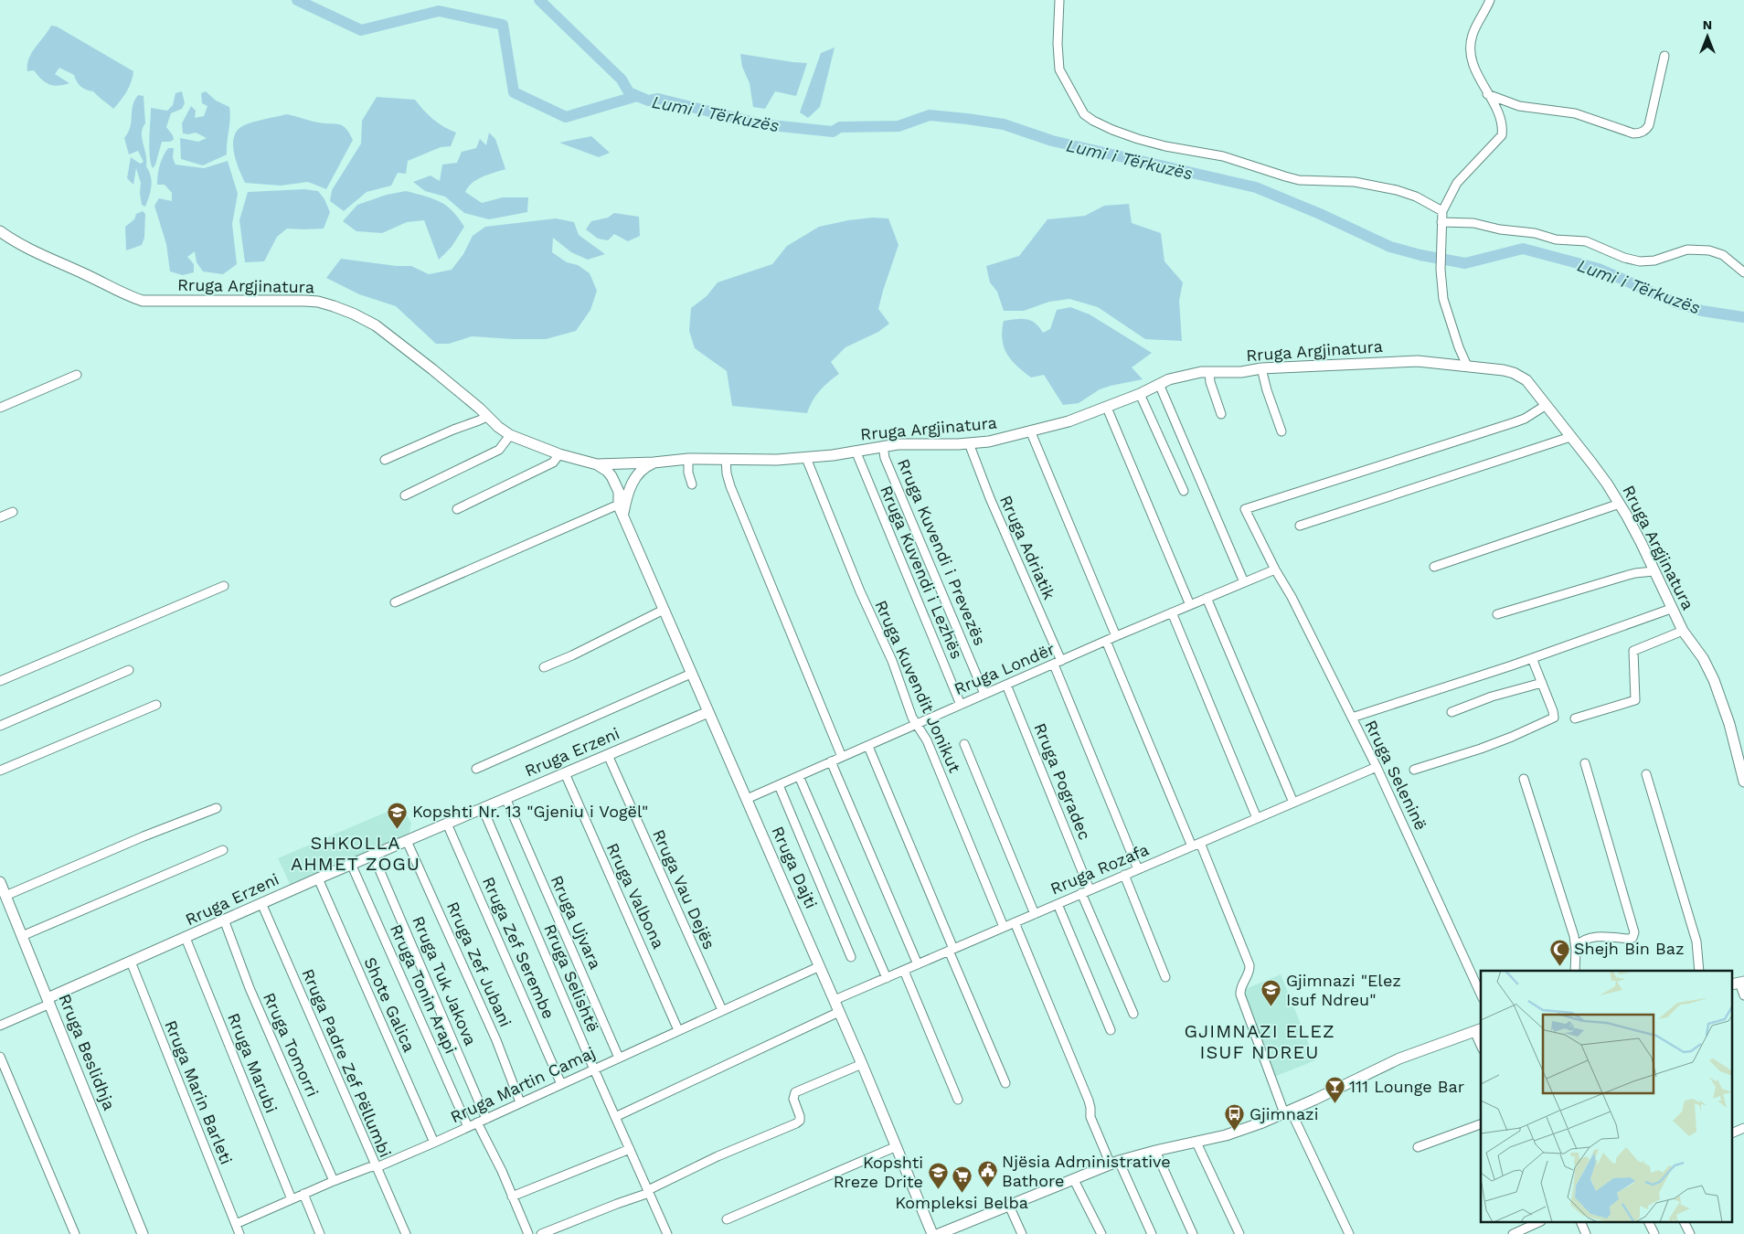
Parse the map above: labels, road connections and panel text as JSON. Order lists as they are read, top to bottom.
{
  "streets": {
    "street": [
      "Rruga Argjinatura",
      "Rruga Adriatik",
      "Rruga Kuvendi i Prevezës",
      "Rruga Kuvendi i Lezhës",
      "Rruga Londër",
      "Rruga Kuvendit Jonikut",
      "Rruga Erzeni",
      "Rruga Seleninë",
      "Rruga Pogradec",
      "Rruga Dajti",
      "Rruga Rozafa",
      "Rruga Vau Dejës",
      "Rruga Valbona",
      "Rruga Ujvara",
      "Rruga Zef Serembe",
      "Rruga Zef Jubani",
      "Rruga Selishtë",
      "Rruga Tuk Jakova",
      "Rruga Tonin Arapi",
      "Shote Galica",
      "Rruga Tomorri",
      "Rruga Beslidhja",
      "Rruga Marubi",
      "Rruga Padre Zef Pëllumbi",
      "Rruga Martin Camaj",
      "Rruga Marin Barleti"
    ]
  },
  "crossings": [
    ["Rruga Argjinatura", "Rruga Adriatik"],
    ["Rruga Argjinatura", "Rruga Kuvendi i Prevezës"],
    ["Rruga Argjinatura", "Rruga Kuvendi i Lezhës"],
    ["Rruga Argjinatura", "Rruga Kuvendit Jonikut"],
    ["Rruga Argjinatura", "Rruga Seleninë"],
    ["Rruga Argjinatura", "Rruga Dajti"],
    ["Rruga Adriatik", "Rruga Londër"],
    ["Rruga Adriatik", "Rruga Rozafa"],
    ["Rruga Kuvendi i Prevezës", "Rruga Londër"],
    ["Rruga Kuvendi i Lezhës", "Rruga Londër"],
    ["Rruga Londër", "Rruga Kuvendit Jonikut"],
    ["Rruga Londër", "Rruga Seleninë"],
    ["Rruga Londër", "Rruga Pogradec"],
    ["Rruga Londër", "Rruga Dajti"],
    ["Rruga Kuvendit Jonikut", "Rruga Rozafa"],
    ["Rruga Erzeni", "Rruga Dajti"],
    ["Rruga Erzeni", "Rruga Vau Dejës"],
    ["Rruga Erzeni", "Rruga Valbona"],
    ["Rruga Erzeni", "Rruga Ujvara"],
    ["Rruga Erzeni", "Rruga Zef Serembe"],
    ["Rruga Erzeni", "Rruga Zef Jubani"],
    ["Rruga Erzeni", "Rruga Selishtë"],
    ["Rruga Erzeni", "Rruga Tuk Jakova"],
    ["Rruga Erzeni", "Rruga Tonin Arapi"],
    ["Rruga Erzeni", "Shote Galica"],
    ["Rruga Erzeni", "Rruga Tomorri"],
    ["Rruga Erzeni", "Rruga Beslidhja"],
    ["Rruga Erzeni", "Rruga Marubi"],
    ["Rruga Erzeni", "Rruga Padre Zef Pëllumbi"],
    ["Rruga Erzeni", "Rruga Marin Barleti"],
    ["Rruga Seleninë", "Rruga Rozafa"],
    ["Rruga Pogradec", "Rruga Rozafa"],
    ["Rruga Dajti", "Rruga Rozafa"],
    ["Rruga Dajti", "Rruga Martin Camaj"],
    ["Rruga Vau Dejës", "Rruga Martin Camaj"],
    ["Rruga Valbona", "Rruga Martin Camaj"],
    ["Rruga Ujvara", "Rruga Martin Camaj"],
    ["Rruga Zef Serembe", "Rruga Martin Camaj"],
    ["Rruga Zef Jubani", "Rruga Martin Camaj"],
    ["Rruga Selishtë", "Rruga Martin Camaj"],
    ["Rruga Tuk Jakova", "Rruga Martin Camaj"],
    ["Rruga Tonin Arapi", "Rruga Martin Camaj"],
    ["Shote Galica", "Rruga Martin Camaj"],
    ["Rruga Tomorri", "Rruga Martin Camaj"],
    ["Rruga Marubi", "Rruga Martin Camaj"],
    ["Rruga Padre Zef Pëllumbi", "Rruga Martin Camaj"],
    ["Rruga Martin Camaj", "Rruga Marin Barleti"]
  ],
  "districts": ["SHKOLLA AHMET ZOGU", "GJIMNAZI ELEZ ISUF NDREU"],
  "water": ["Lumi i Tërkuzës"],
  "places": {
    "school or university": ["Kopshti Nr. 13 \"Gjeniu i Vogël\"", "Gjimnazi \"Elez Isuf Ndreu\"", "Kopshti Rreze Drite"],
    "mosque": ["Shejh Bin Baz"],
    "bar": ["111 Lounge Bar"],
    "bus stop": ["Gjimnazi"],
    "public building": ["Njësia Administrative Bathore"],
    "supermarket": ["Kompleksi Belba"]
  },
  "north": "top"
}
